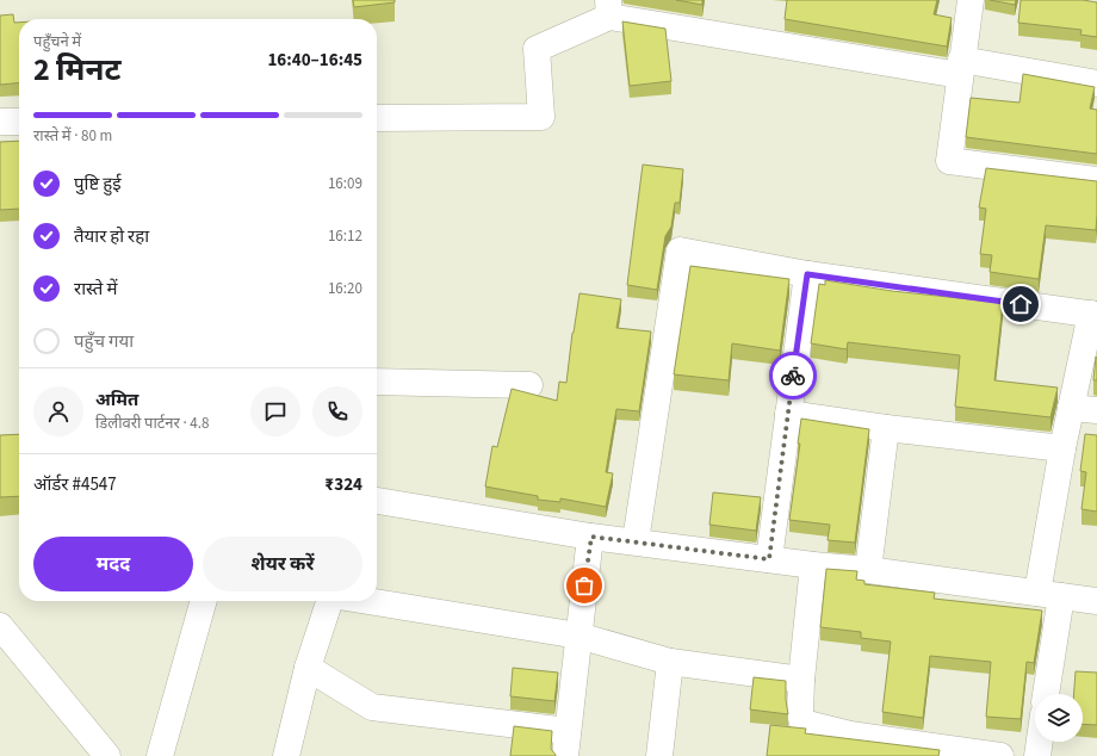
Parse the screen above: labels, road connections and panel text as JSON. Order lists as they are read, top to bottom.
{
  "page": {
    "heading": ["2 मिनट", "पहुँचने में", "16:40–16:45"],
    "panel": [
      "अमित",
      "डिलीवरी पार्टनर · 4.8",
      "ऑर्डर #4547",
      "₹324"
    ],
    "bar": "रास्ते में · 80 m",
    "list": [
      ["पुष्टि हुई", "16:09"],
      ["तैयार हो रहा", "16:12"],
      ["रास्ते में", "16:20"],
      "पहुँच गया"
    ],
    "buttons": ["मदद", "शेयर करें"]
  }
}
